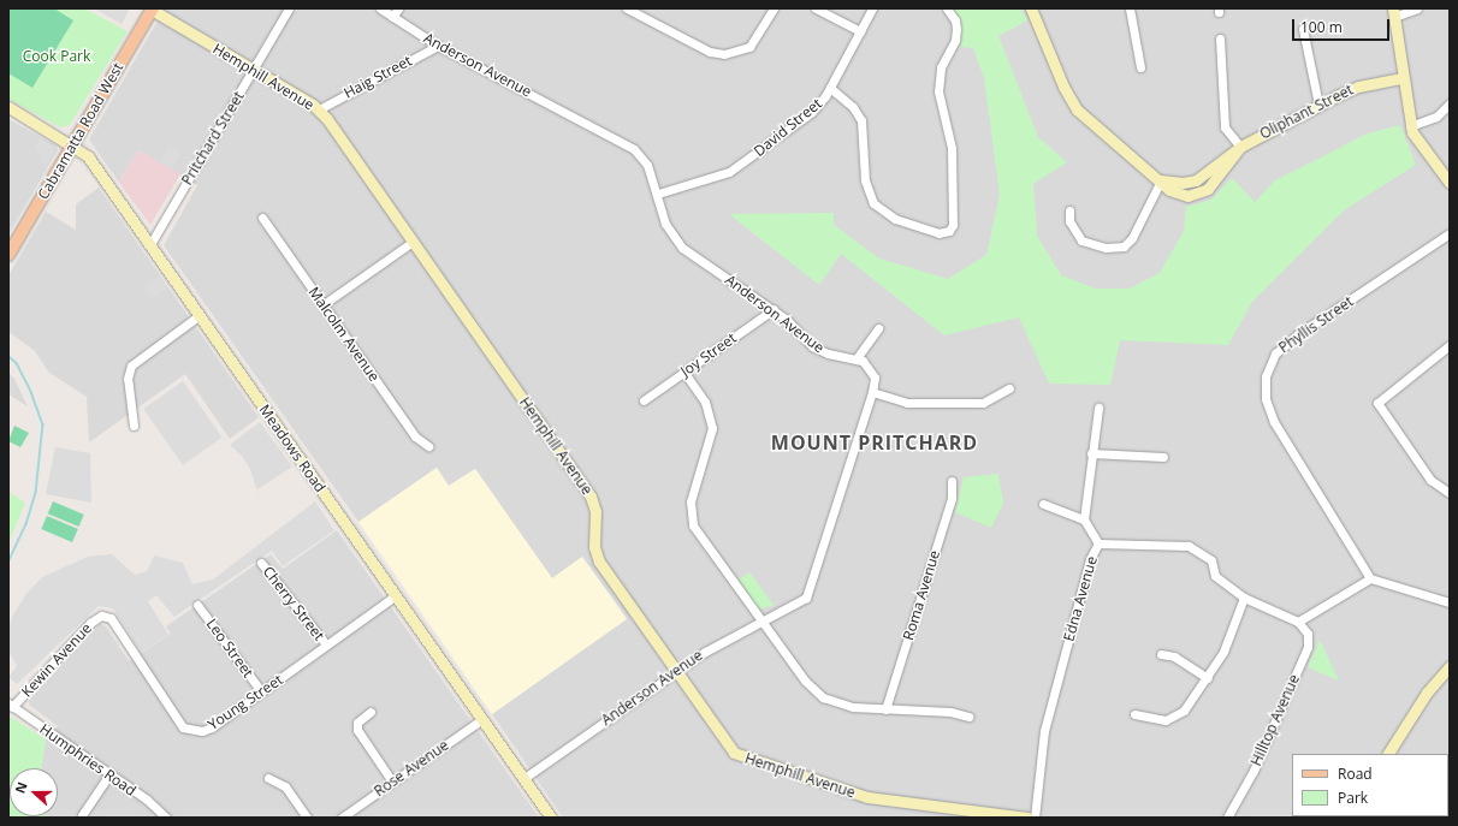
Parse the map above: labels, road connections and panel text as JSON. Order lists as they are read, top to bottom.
{
  "streets": {
    "main road": ["Cabramatta Road West"],
    "street": [
      "Anderson Avenue",
      "Hemphill Avenue",
      "Haig Street",
      "Oliphant Street",
      "David Street",
      "Pritchard Street",
      "Phyllis Street",
      "Malcolm Avenue",
      "Joy Street",
      "Meadows Road",
      "Roma Avenue",
      "Edna Avenue",
      "Cherry Street",
      "Leo Street",
      "Kewin Avenue",
      "Young Street",
      "Hilltop Avenue",
      "Humphries Road",
      "Rose Avenue"
    ]
  },
  "crossings": [
    ["Anderson Avenue", "Hemphill Avenue"],
    ["Anderson Avenue", "Haig Street"],
    ["Anderson Avenue", "David Street"],
    ["Anderson Avenue", "Joy Street"],
    ["Anderson Avenue", "Meadows Road"],
    ["Hemphill Avenue", "Haig Street"],
    ["Hemphill Avenue", "Cabramatta Road West"],
    ["Hemphill Avenue", "Pritchard Street"],
    ["Cabramatta Road West", "Meadows Road"],
    ["Pritchard Street", "Meadows Road"],
    ["Meadows Road", "Young Street"],
    ["Meadows Road", "Rose Avenue"],
    ["Edna Avenue", "Hilltop Avenue"],
    ["Cherry Street", "Young Street"],
    ["Leo Street", "Young Street"],
    ["Kewin Avenue", "Young Street"],
    ["Kewin Avenue", "Humphries Road"]
  ],
  "districts": ["MOUNT PRITCHARD"],
  "parks": ["Cook Park"],
  "legend": ["Road", "Park"],
  "scale_bar": "100 m",
  "north": "left"
}
